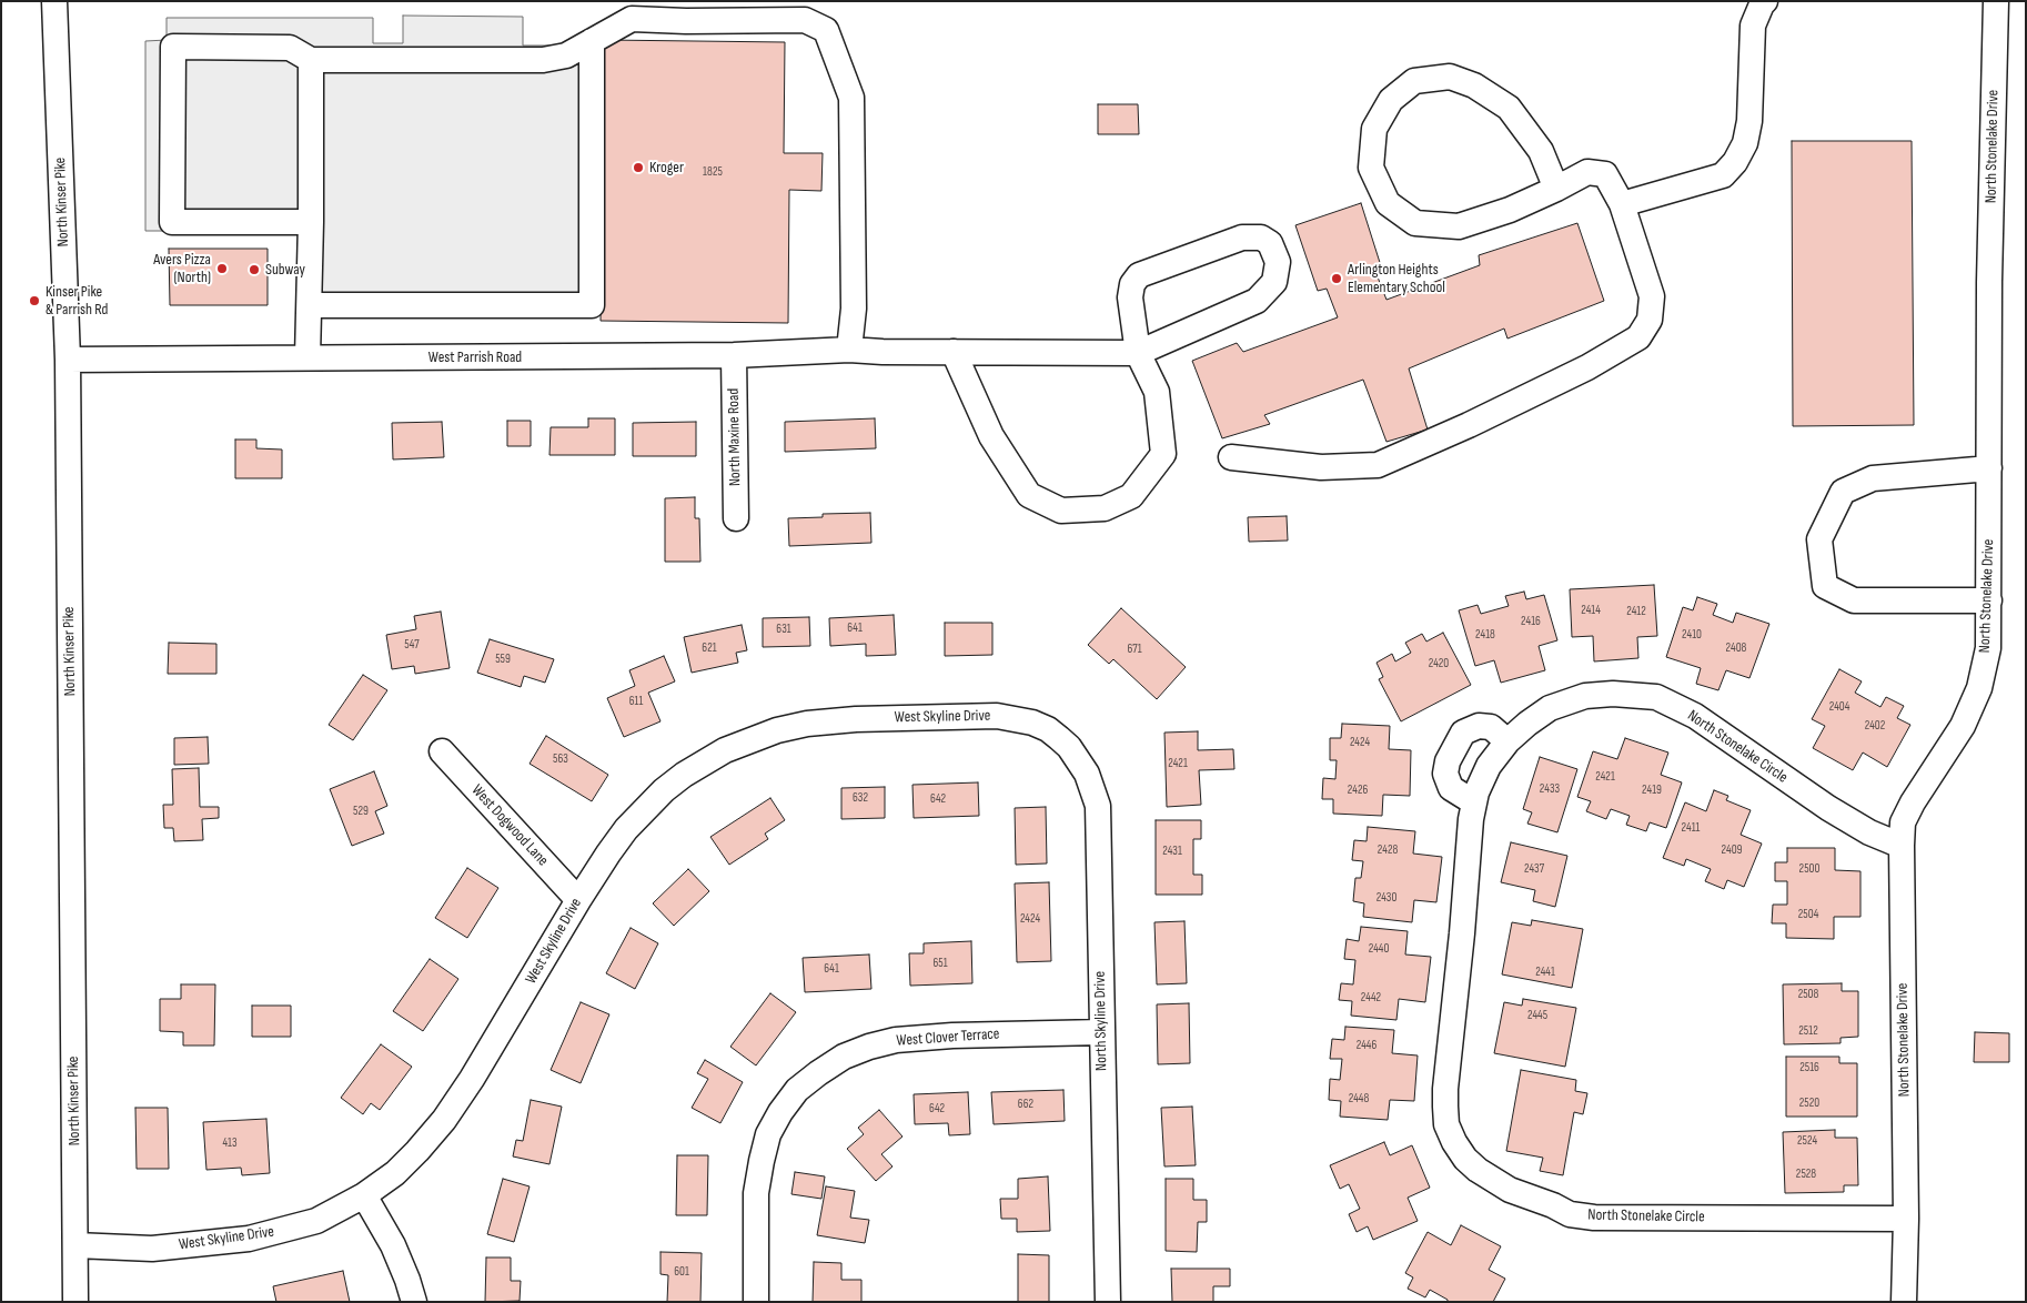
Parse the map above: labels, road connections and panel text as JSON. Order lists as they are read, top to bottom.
{
  "streets": {
    "street": [
      "North Stonelake Drive",
      "North Kinser Pike",
      "West Parrish Road",
      "North Maxine Road",
      "West Skyline Drive",
      "North Stonelake Circle",
      "West Dogwood Lane",
      "North Skyline Drive",
      "West Clover Terrace"
    ]
  },
  "crossings": [
    ["North Stonelake Drive", "North Stonelake Circle"],
    ["North Kinser Pike", "West Parrish Road"],
    ["North Kinser Pike", "West Skyline Drive"],
    ["West Parrish Road", "North Maxine Road"],
    ["West Skyline Drive", "West Dogwood Lane"],
    ["West Skyline Drive", "North Skyline Drive"],
    ["North Skyline Drive", "West Clover Terrace"]
  ],
  "places": [
    "Kroger",
    "Avers Pizza (North)",
    "Subway",
    "Arlington Heights Elementary School",
    "Kinser Pike & Parrish Rd"
  ],
  "house_numbers": [
    "1825",
    "2414",
    "2412",
    "2416",
    "641",
    "631",
    "2418",
    "2410",
    "547",
    "621",
    "2408",
    "671",
    "559",
    "2420",
    "611",
    "2404",
    "2402",
    "2424",
    "563",
    "2421",
    "2421",
    "2433",
    "2426",
    "2419",
    "632",
    "642",
    "529",
    "2411",
    "2428",
    "2409",
    "2431",
    "2437",
    "2500",
    "2430",
    "2504",
    "2424",
    "2440",
    "651",
    "641",
    "2441",
    "2508",
    "2442",
    "2445",
    "2512",
    "2446",
    "2516",
    "2448",
    "2520",
    "662",
    "642",
    "2524",
    "413",
    "2528",
    "601"
  ]
}
